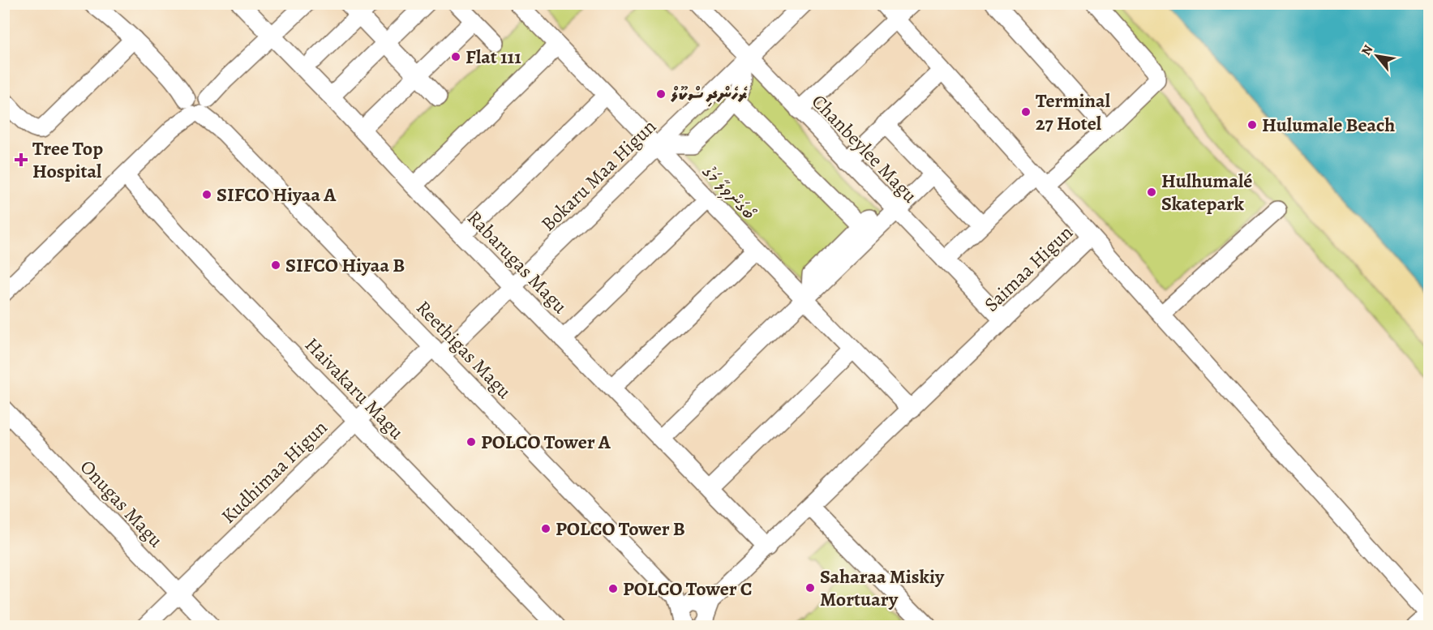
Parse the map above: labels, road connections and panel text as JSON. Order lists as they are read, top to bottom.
{
  "streets": {
    "street": [
      "Chanbeylee Magu",
      "Bokaru Maa Higun",
      "ބޯގަންވިލާ މަގު",
      "Rabarugas Magu",
      "Saimaa Higun",
      "Reethigas Magu",
      "Haivakaru Magu",
      "Kudhimaa Higun",
      "Onugas Magu"
    ]
  },
  "crossings": [
    ["Chanbeylee Magu", "Bokaru Maa Higun"],
    ["Chanbeylee Magu", "Saimaa Higun"],
    ["Bokaru Maa Higun", "ބޯގަންވިލާ މަގު"],
    ["Bokaru Maa Higun", "Rabarugas Magu"],
    ["Bokaru Maa Higun", "Reethigas Magu"],
    ["Bokaru Maa Higun", "Kudhimaa Higun"],
    ["ބޯގަންވިލާ މަގު", "Saimaa Higun"],
    ["Rabarugas Magu", "Saimaa Higun"],
    ["Saimaa Higun", "Reethigas Magu"],
    ["Reethigas Magu", "Kudhimaa Higun"],
    ["Haivakaru Magu", "Kudhimaa Higun"],
    ["Kudhimaa Higun", "Onugas Magu"]
  ],
  "places": {
    "other": [
      "Flat 111",
      "ރެހެންދި ސްކޫލް",
      "Terminal 27 Hotel",
      "Hulumale Beach",
      "Hulhumalé Skatepark",
      "SIFCO Hiyaa A",
      "SIFCO Hiyaa B",
      "POLCO Tower A",
      "POLCO Tower B",
      "Saharaa Miskiy Mortuary",
      "POLCO Tower C"
    ],
    "health": ["Tree Top Hospital"]
  },
  "north": "top left"
}
